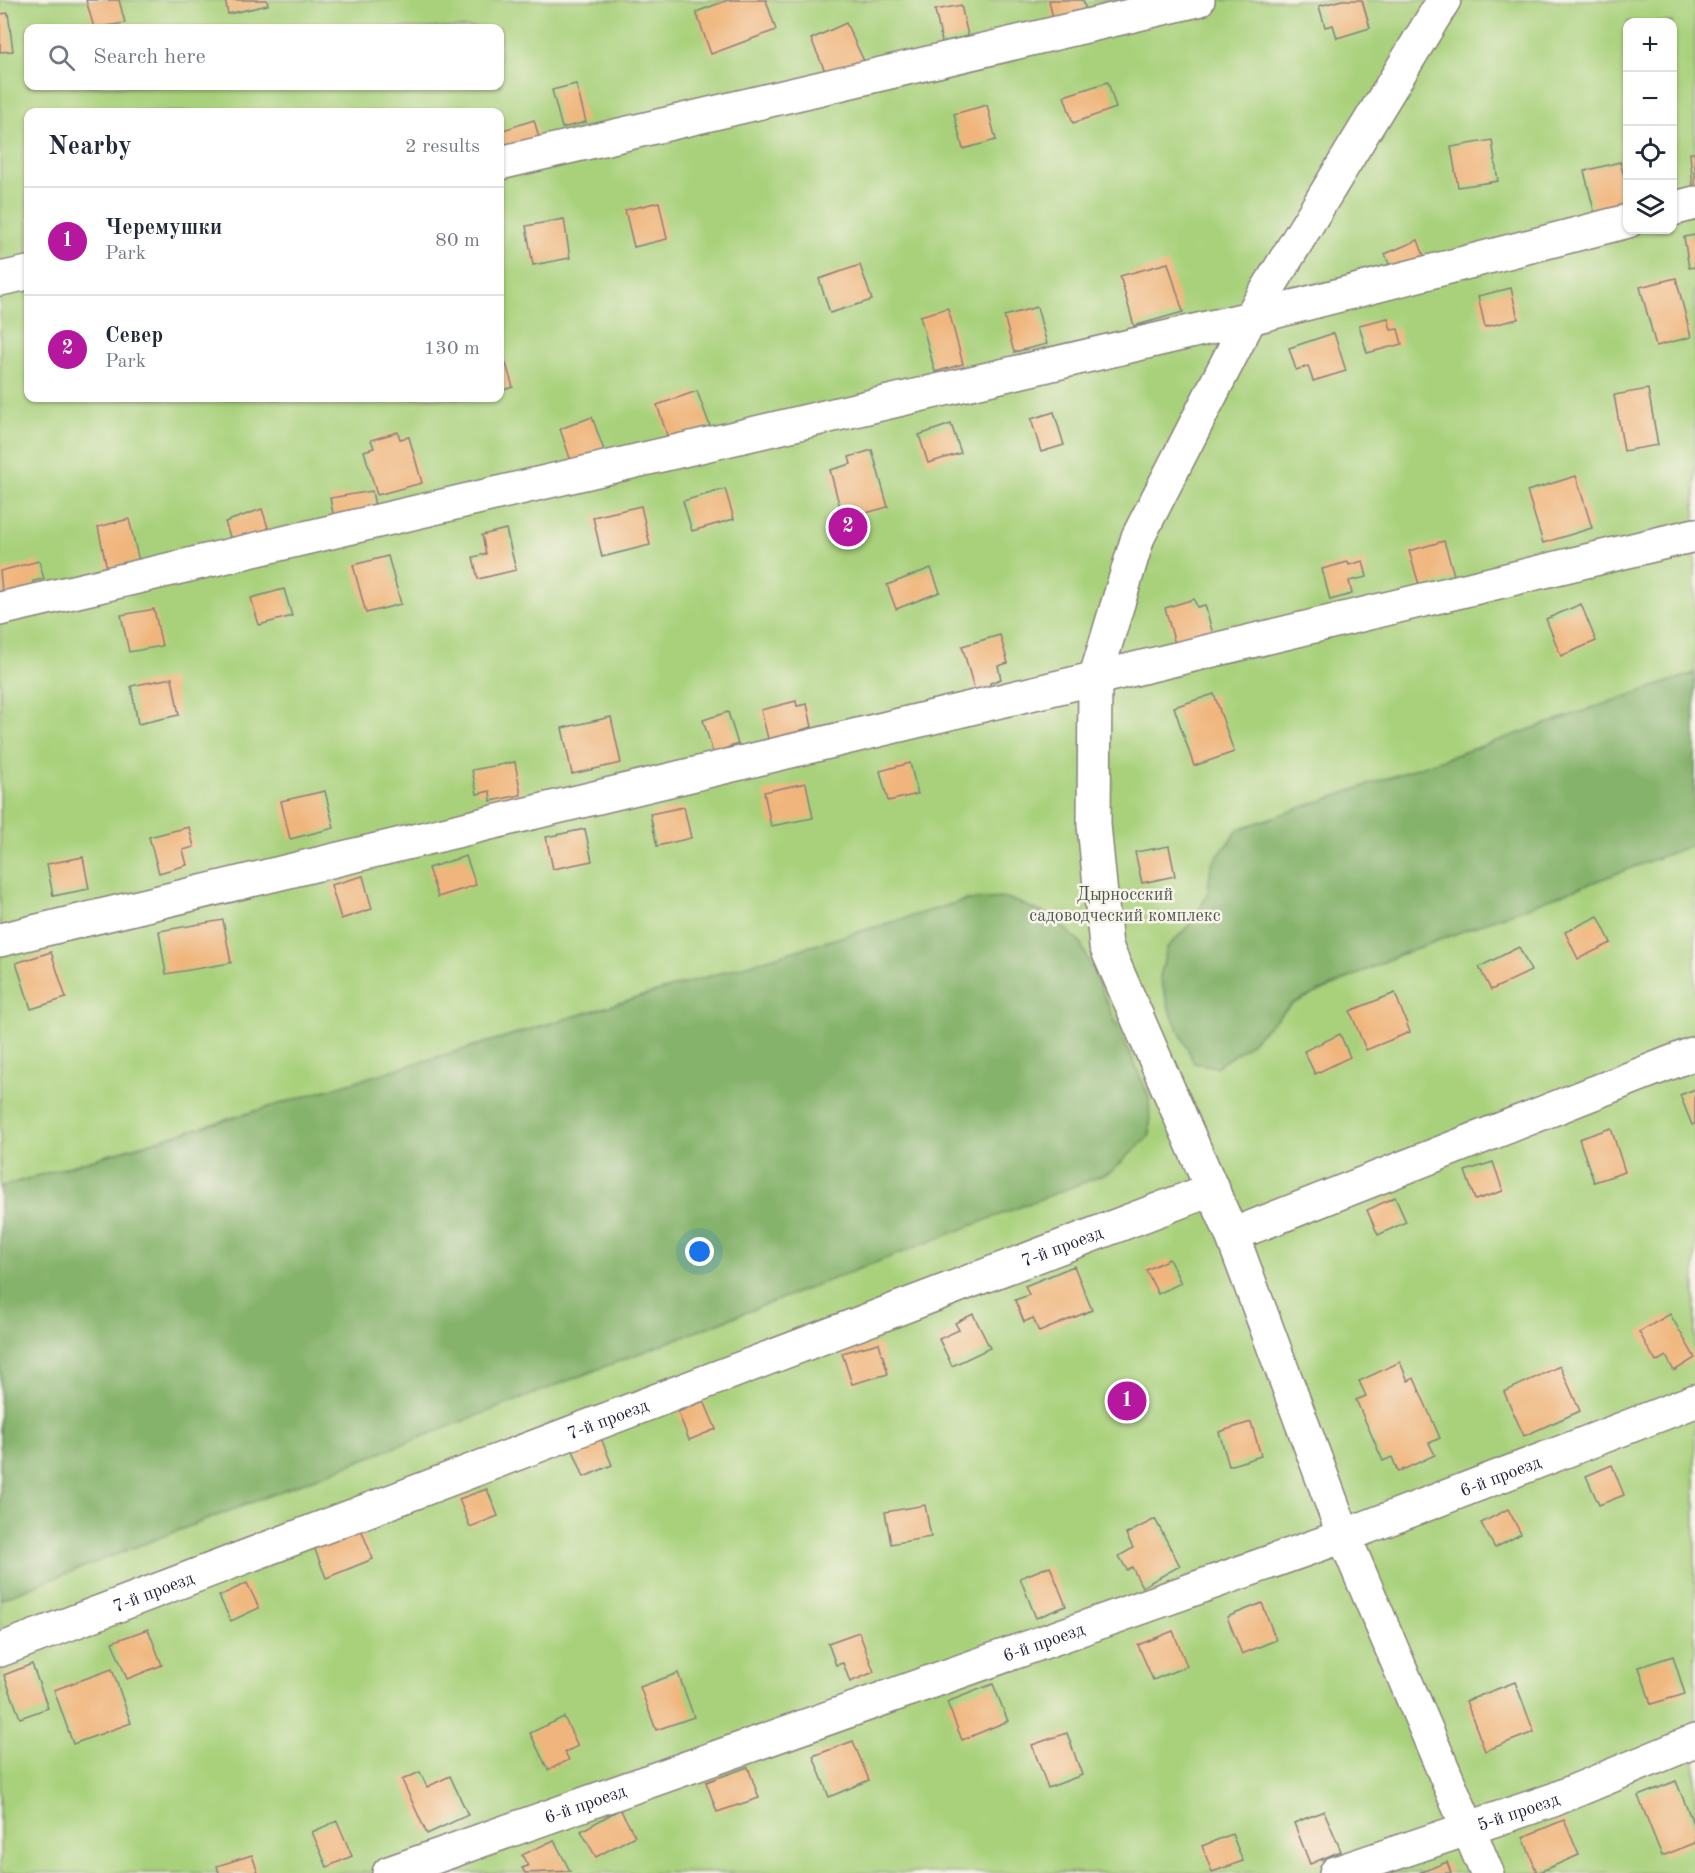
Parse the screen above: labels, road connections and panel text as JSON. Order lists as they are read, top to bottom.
{
  "streets": {
    "street": ["7-й проезд", "6-й проезд", "5-й проезд"]
  },
  "parks": ["Дырносский садоводческий комплекс"],
  "page": {
    "map_buttons": ["+", "−"],
    "search": "Search here",
    "heading": ["Nearby", "2 results"],
    "list": [
      {
        "mark": "1",
        "name": "Черемушки",
        "note": "Park",
        "value": "80 m"
      },
      {
        "mark": "2",
        "name": "Север",
        "note": "Park",
        "value": "130 m"
      }
    ],
    "pins": ["2", "1"]
  }
}
